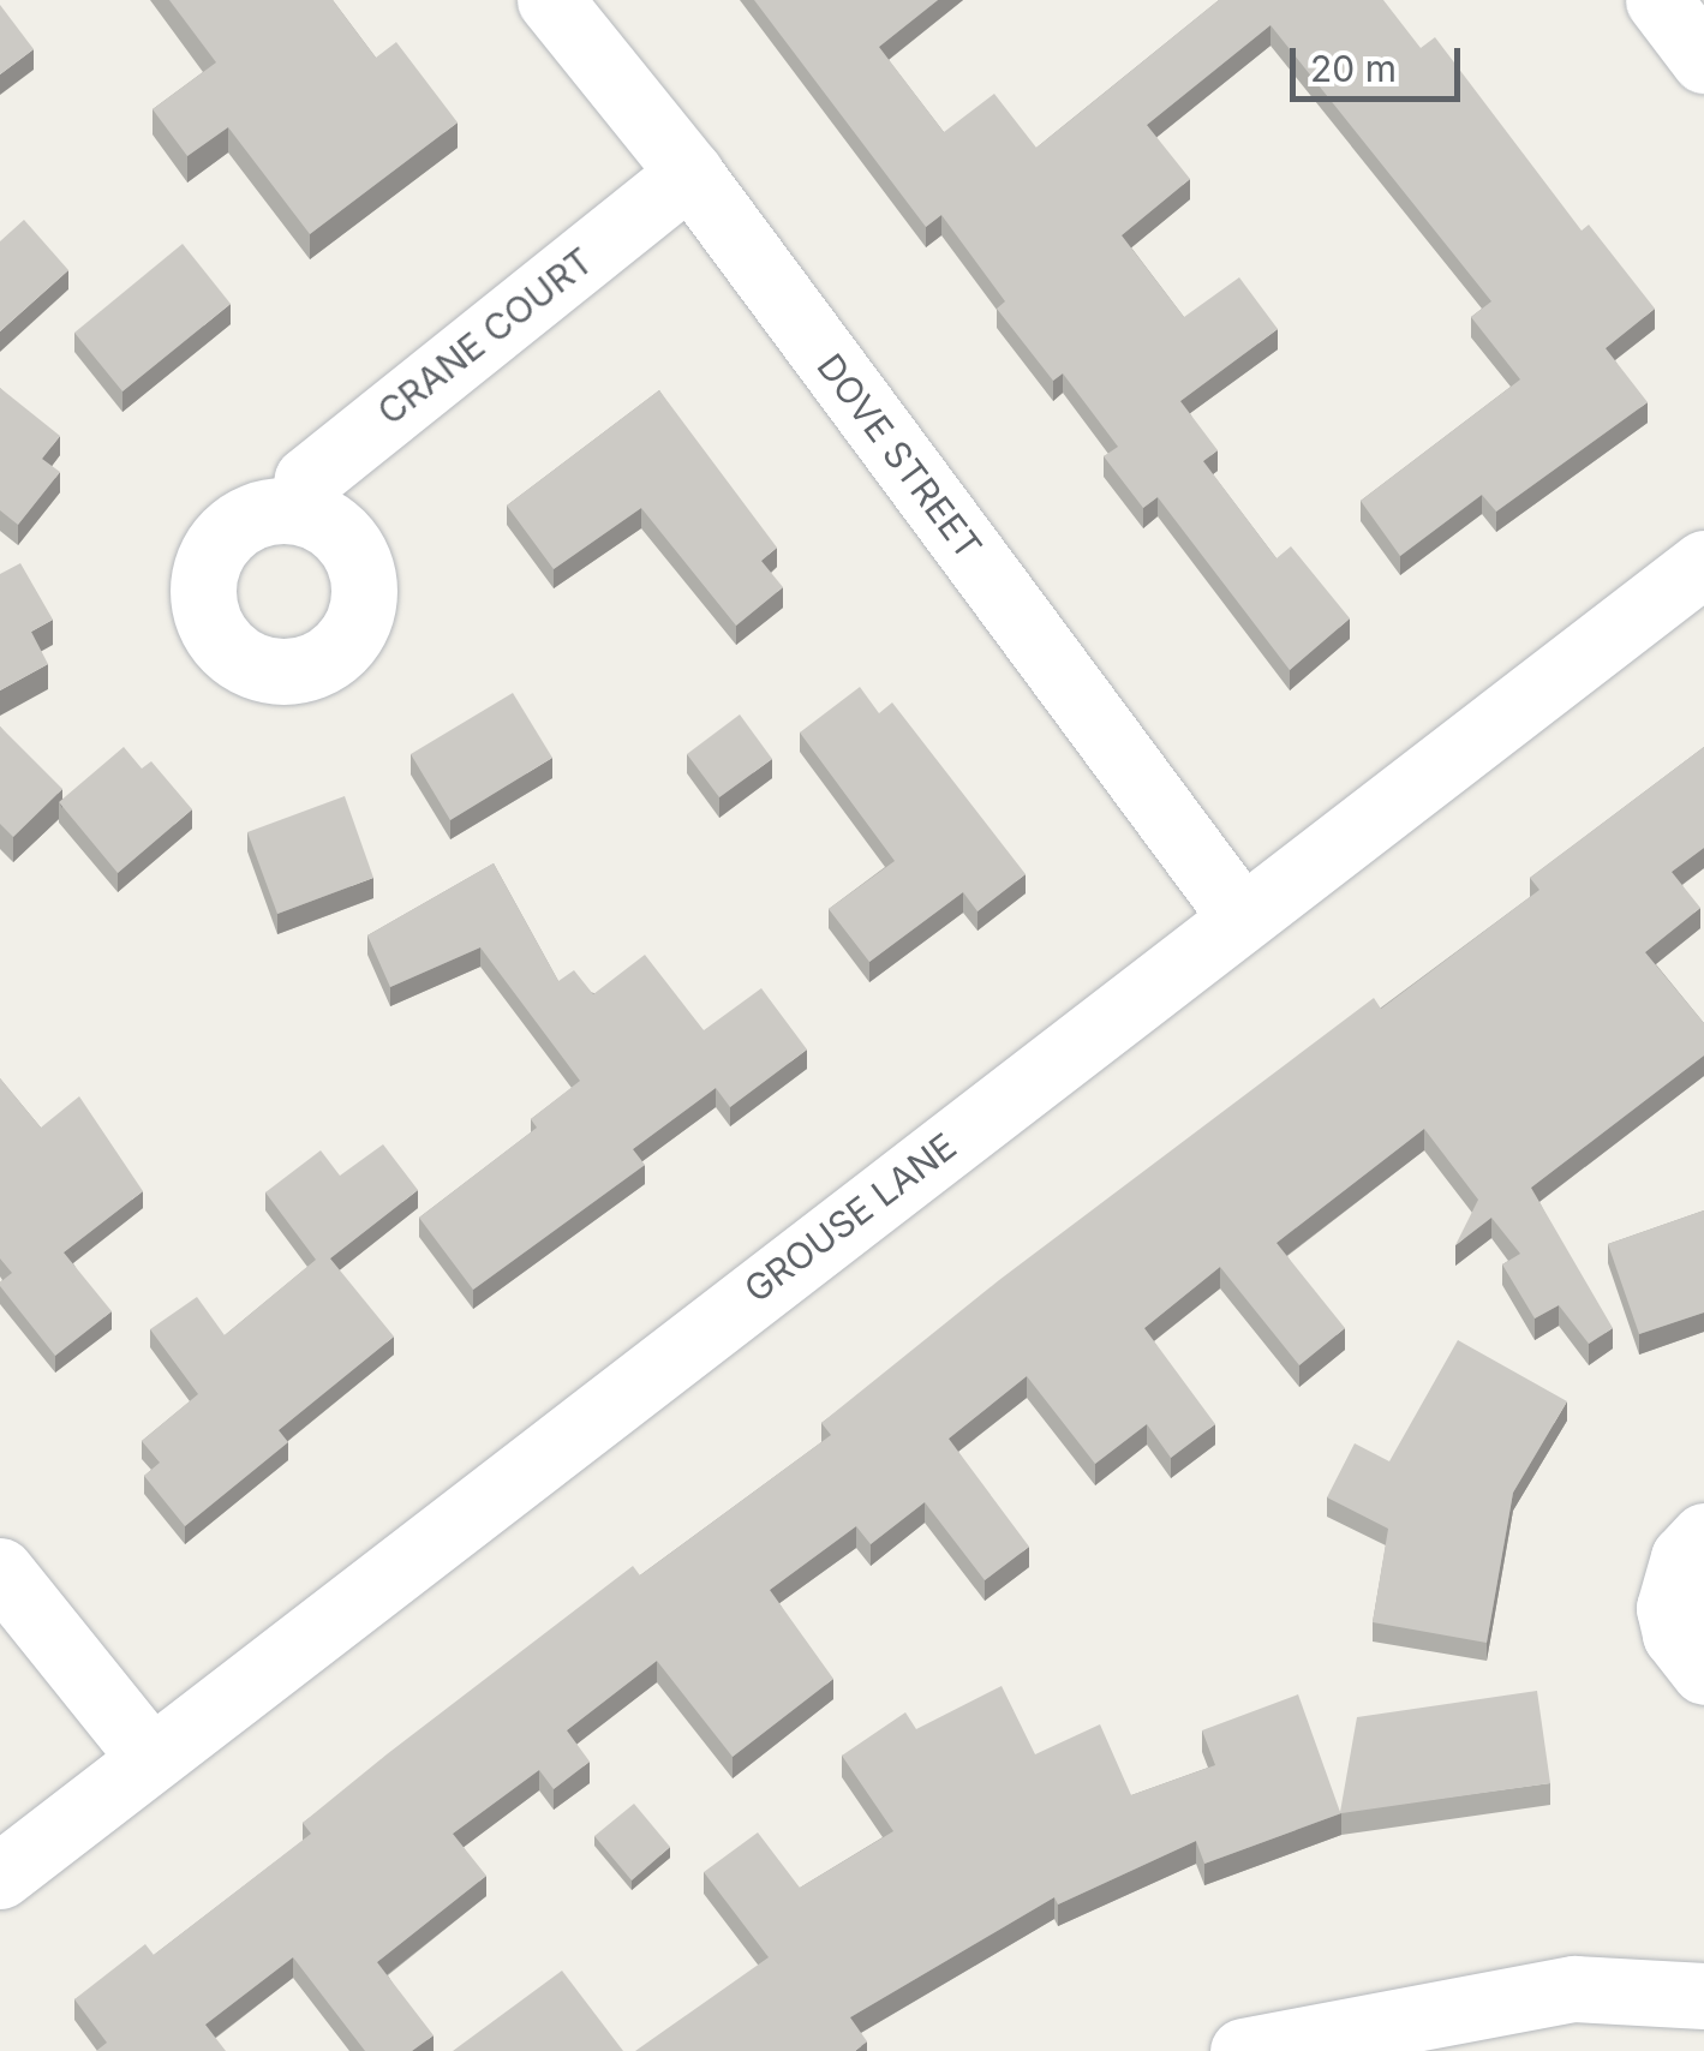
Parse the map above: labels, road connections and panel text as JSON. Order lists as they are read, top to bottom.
{
  "streets": {
    "street": ["CRANE COURT", "DOVE STREET", "GROUSE LANE"]
  },
  "crossings": [
    ["CRANE COURT", "DOVE STREET"],
    ["DOVE STREET", "GROUSE LANE"]
  ],
  "scale_bar": "20 m"
}
